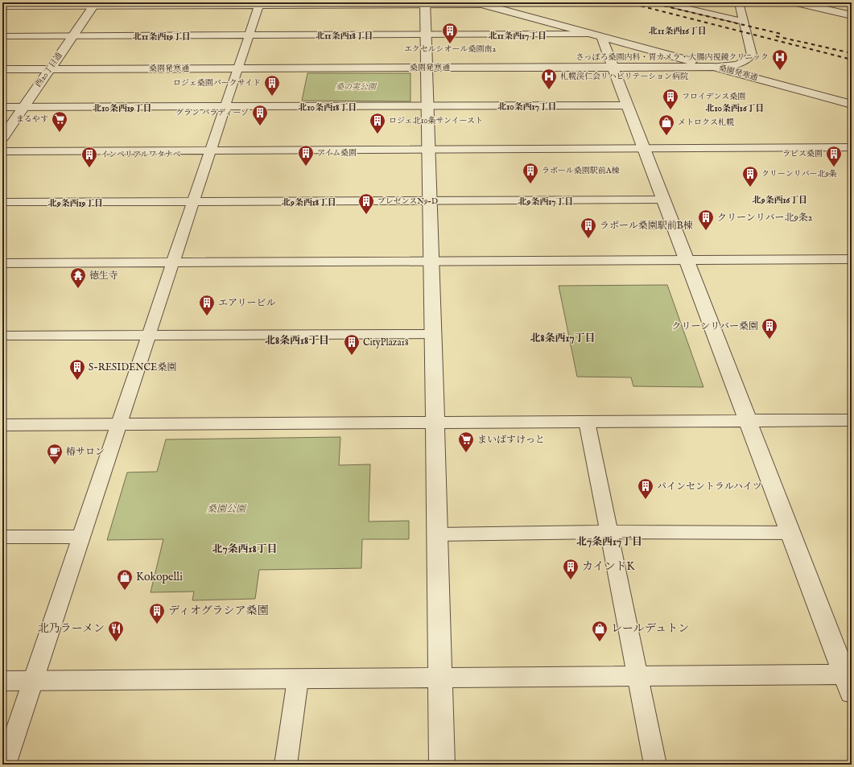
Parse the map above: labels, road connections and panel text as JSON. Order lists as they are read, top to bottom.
{
  "streets": {
    "street": ["桑園発寒通", "西20丁目通"]
  },
  "crossings": [
    ["桑園発寒通", "西20丁目通"]
  ],
  "districts": [
    "北11条西16丁目",
    "北11条西18丁目",
    "北11条西17丁目",
    "北11条西19丁目",
    "北10条西17丁目",
    "北10条西18丁目",
    "北10条西19丁目",
    "北10条西16丁目",
    "北9条西16丁目",
    "北9条西17丁目",
    "北9条西18丁目",
    "北9条西19丁目",
    "北8条西17丁目",
    "北8条西18丁目",
    "北7条西17丁目",
    "北7条西18丁目"
  ],
  "parks": ["桑の実公園", "桑園公園"],
  "places": {
    "building": [
      "エクセルシオール桑園南2",
      "ロジェ桑園パークサイド",
      "フロイデンス桑園",
      "グラン パラディーゾ",
      "ロジェ北10条サンイースト",
      "アイム桑園",
      "ラピス桑園",
      "インペリアルワタナベ",
      "ラポール桑園駅前A棟",
      "クリーンリバー北9条",
      "プレゼンスN9-D",
      "クリーンリバー北9条2",
      "ラポール桑園駅前B棟",
      "エアリービル",
      "クリーンリバー桑園",
      "CityPlaza18",
      "S-RESIDENCE桑園",
      "パインセントラルハイツ",
      "カインドK",
      "ディオグラシア桑園"
    ],
    "hospital": ["さっぽろ桑園内科・胃カメラ・大腸内視鏡クリニック", "札幌渓仁会リハビリテーション病院"],
    "supermarket": ["まるやす", "まいばすけっと"],
    "shop": ["メトロクス札幌", "Kokopelli", "レールデュトン"],
    "temple": ["徳生寺"],
    "cafe": ["椿サロン"],
    "restaurant": ["北乃ラーメン"]
  }
}
